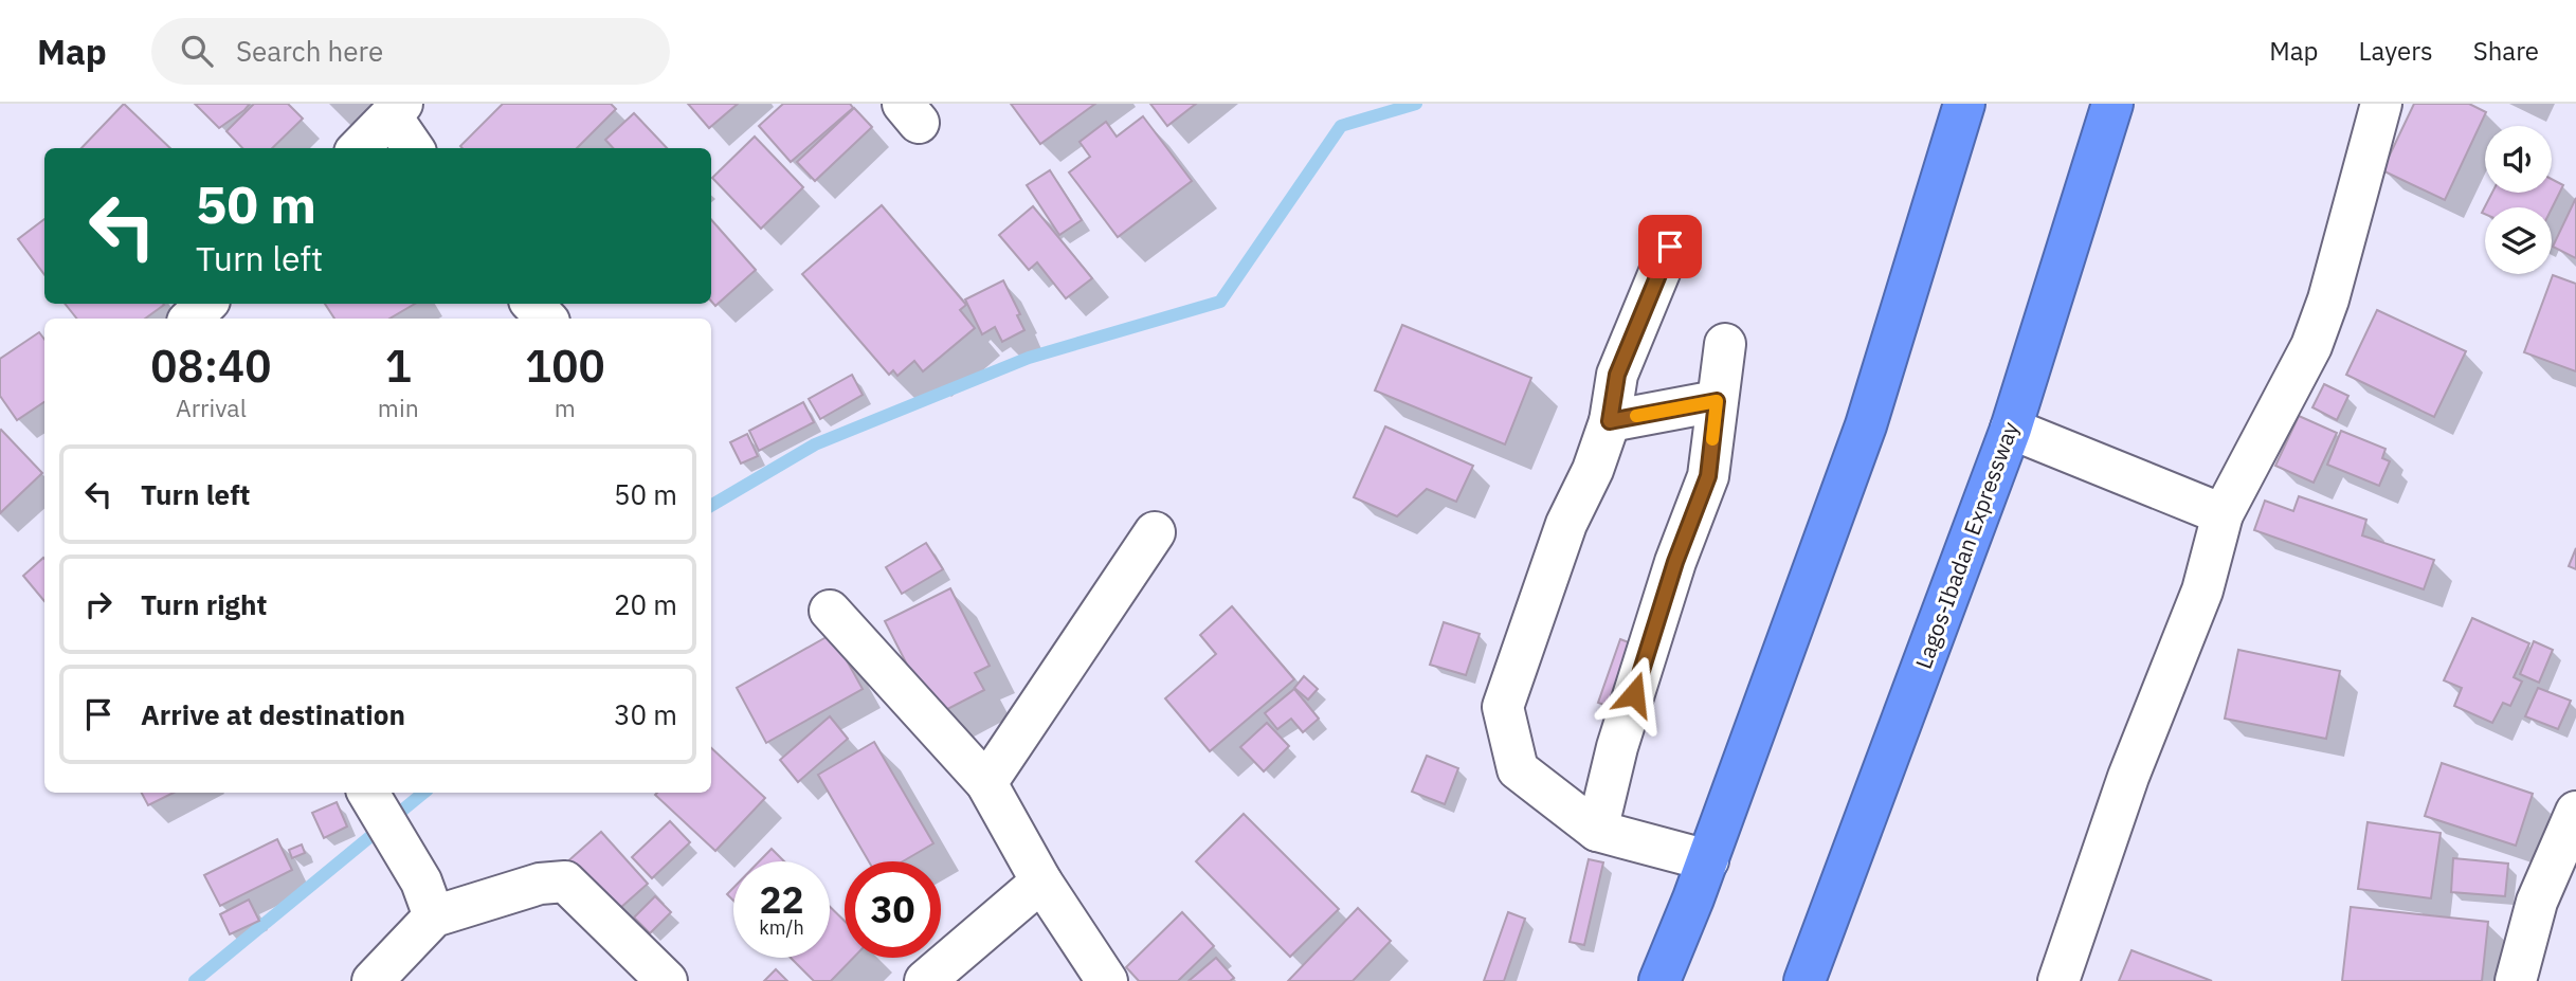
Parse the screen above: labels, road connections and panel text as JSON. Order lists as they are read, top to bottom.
{
  "streets": {
    "highway": ["Lagos-Ibadan Expressway"]
  },
  "page": {
    "header": "Map",
    "search": "Search here",
    "nav": ["Map", "Layers", "Share"],
    "turn": ["50 m", "Turn left"],
    "eta": [
      "08:40",
      "Arrival",
      "1",
      "min",
      "100",
      "m"
    ],
    "list": [
      {
        "name": "Turn left",
        "value": "50 m"
      },
      {
        "name": "Turn right",
        "value": "20 m"
      },
      {
        "name": "Arrive at destination",
        "value": "30 m"
      }
    ],
    "speed": "22 km/h",
    "limit": "30"
  }
}
